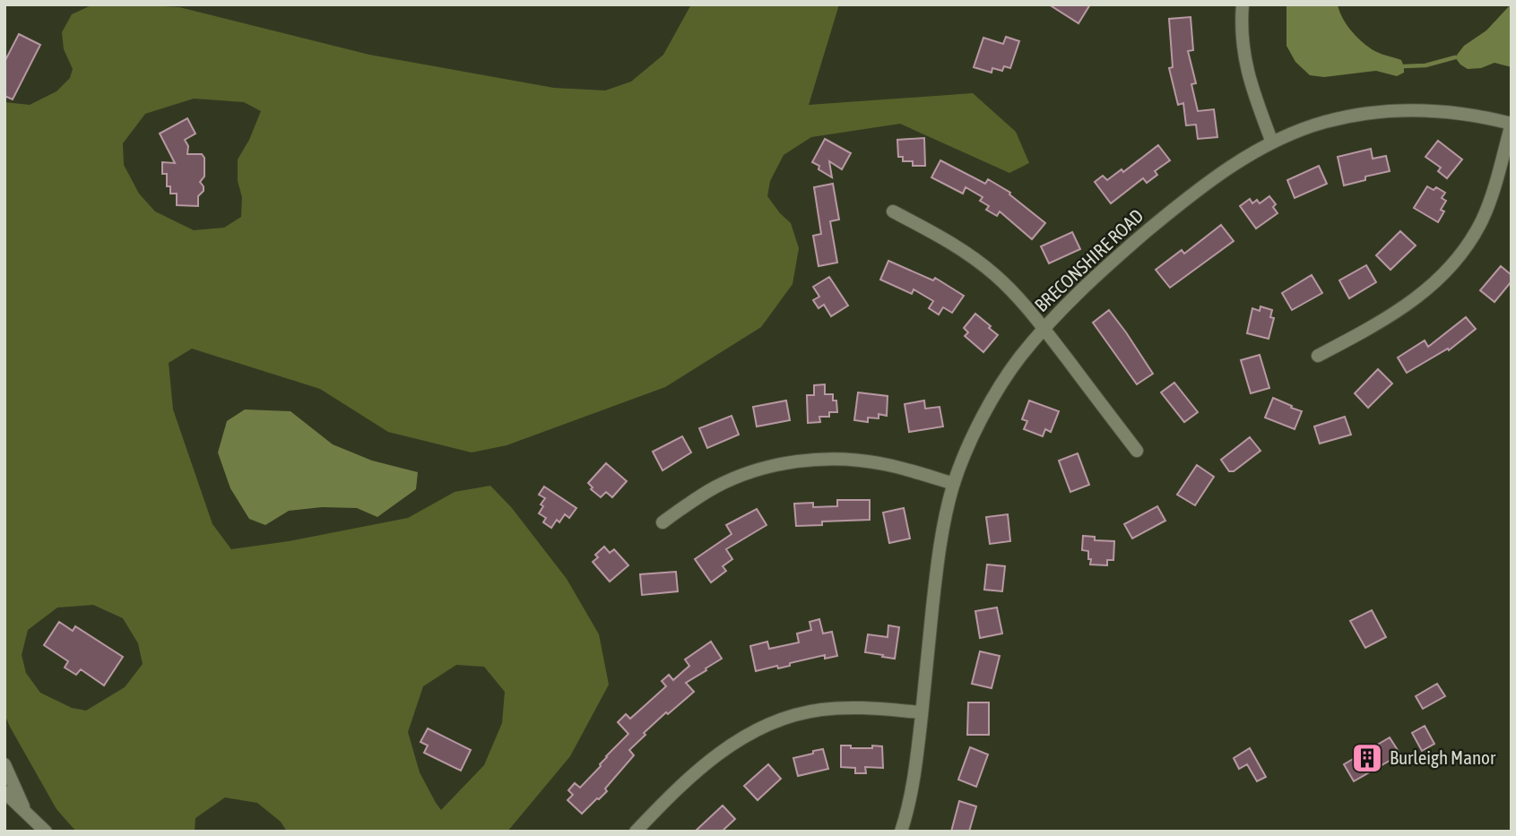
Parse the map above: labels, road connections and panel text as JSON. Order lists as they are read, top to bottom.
{
  "streets": {
    "street": ["BRECONSHIRE ROAD"]
  },
  "places": {
    "building": ["Burleigh Manor"]
  }
}
